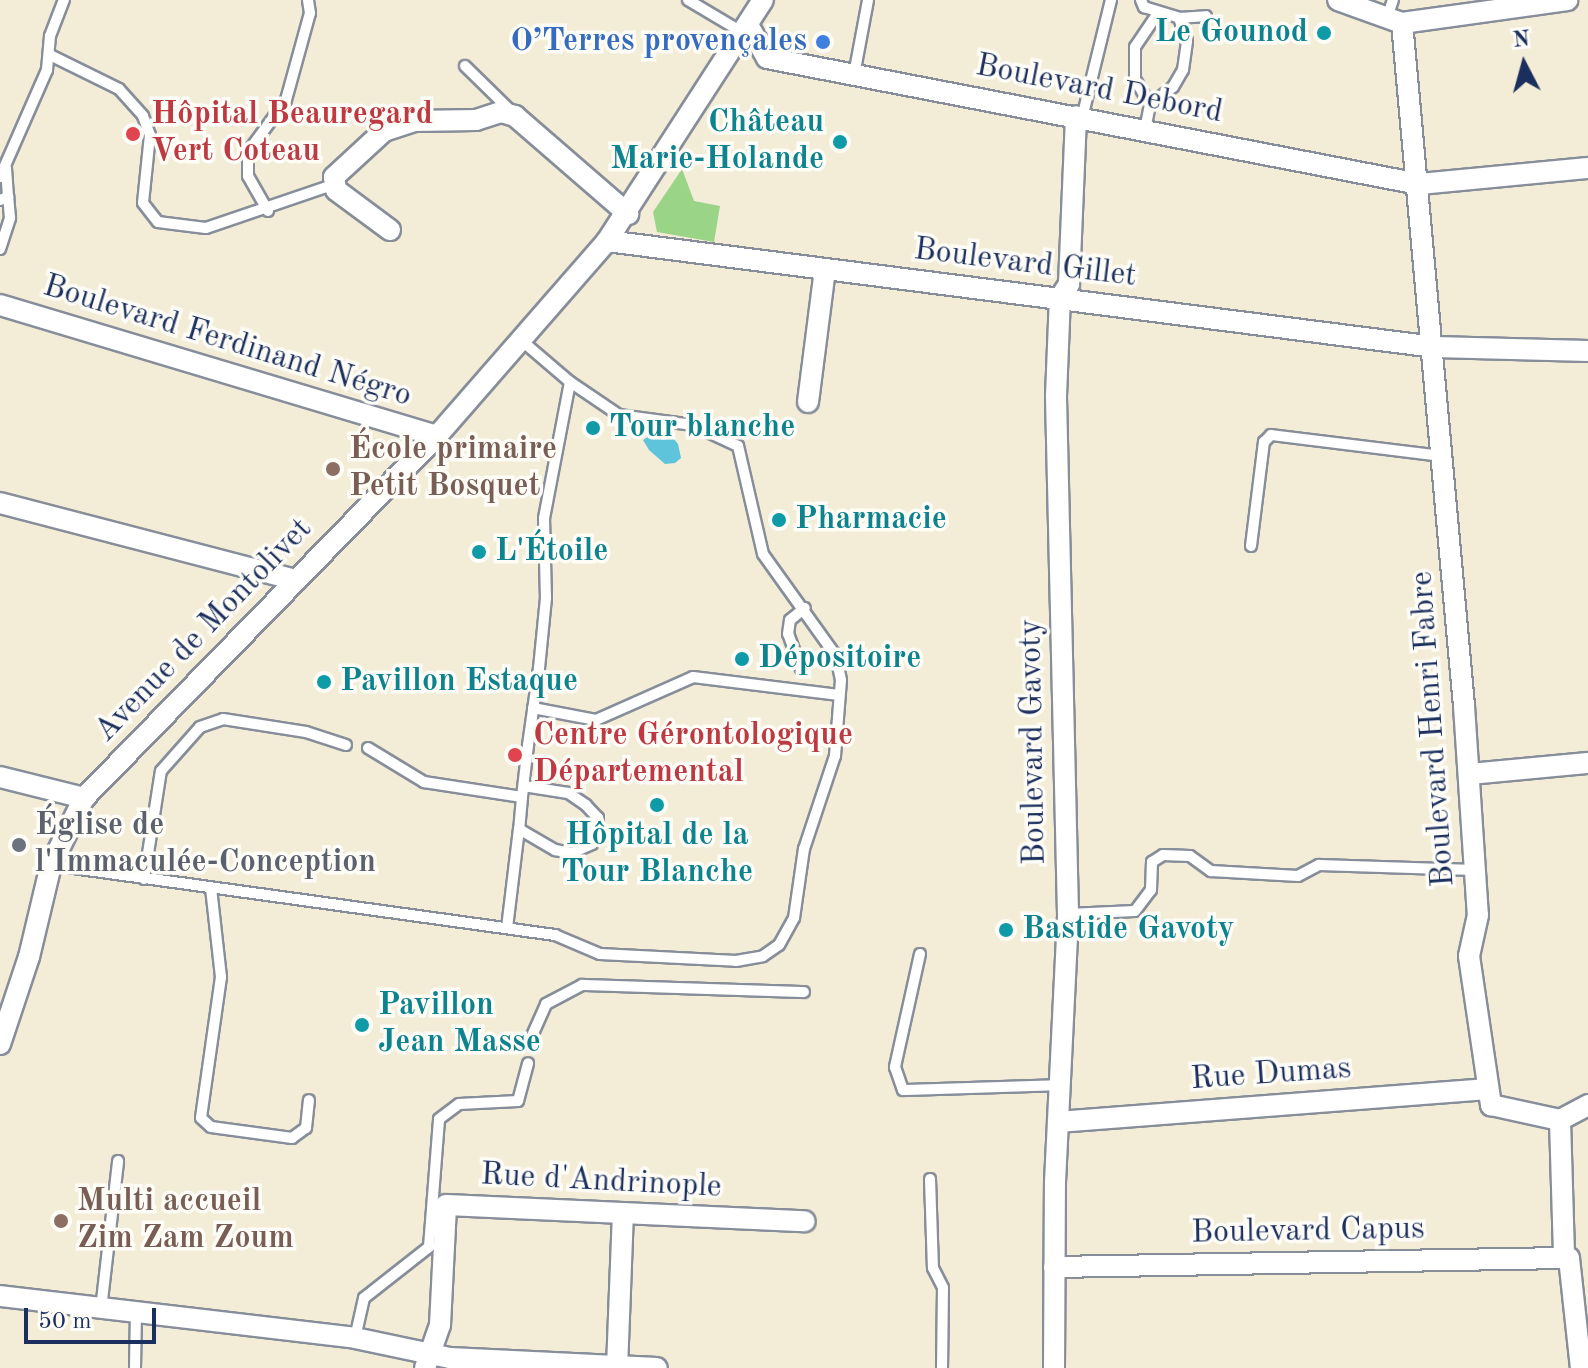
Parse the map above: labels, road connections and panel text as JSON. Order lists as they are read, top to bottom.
{
  "streets": {
    "street": [
      "Boulevard Debord",
      "Boulevard Gillet",
      "Boulevard Ferdinand Négro",
      "Avenue de Montolivet",
      "Boulevard Henri Fabre",
      "Boulevard Gavoty",
      "Rue Dumas",
      "Rue d'Andrinople",
      "Boulevard Capus"
    ]
  },
  "crossings": [
    ["Boulevard Debord", "Avenue de Montolivet"],
    ["Boulevard Debord", "Boulevard Henri Fabre"],
    ["Boulevard Debord", "Boulevard Gavoty"],
    ["Boulevard Gillet", "Avenue de Montolivet"],
    ["Boulevard Gillet", "Boulevard Henri Fabre"],
    ["Boulevard Gillet", "Boulevard Gavoty"],
    ["Boulevard Ferdinand Négro", "Avenue de Montolivet"],
    ["Boulevard Henri Fabre", "Rue Dumas"],
    ["Boulevard Gavoty", "Rue Dumas"],
    ["Boulevard Gavoty", "Boulevard Capus"]
  ],
  "places": [
    "Le Gounod",
    "O’Terres provençales",
    "Hôpital Beauregard Vert Coteau",
    "Château Marie-Holande",
    "Tour blanche",
    "École primaire Petit Bosquet",
    "Pharmacie",
    "L'Étoile",
    "Dépositoire",
    "Pavillon Estaque",
    "Centre Gérontologique Départemental",
    "Hôpital de la Tour Blanche",
    "Église de l'Immaculée-Conception",
    "Bastide Gavoty",
    "Pavillon Jean Masse",
    "Multi accueil Zim Zam Zoum"
  ],
  "scale_bar": "50 m",
  "north": "top"
}
